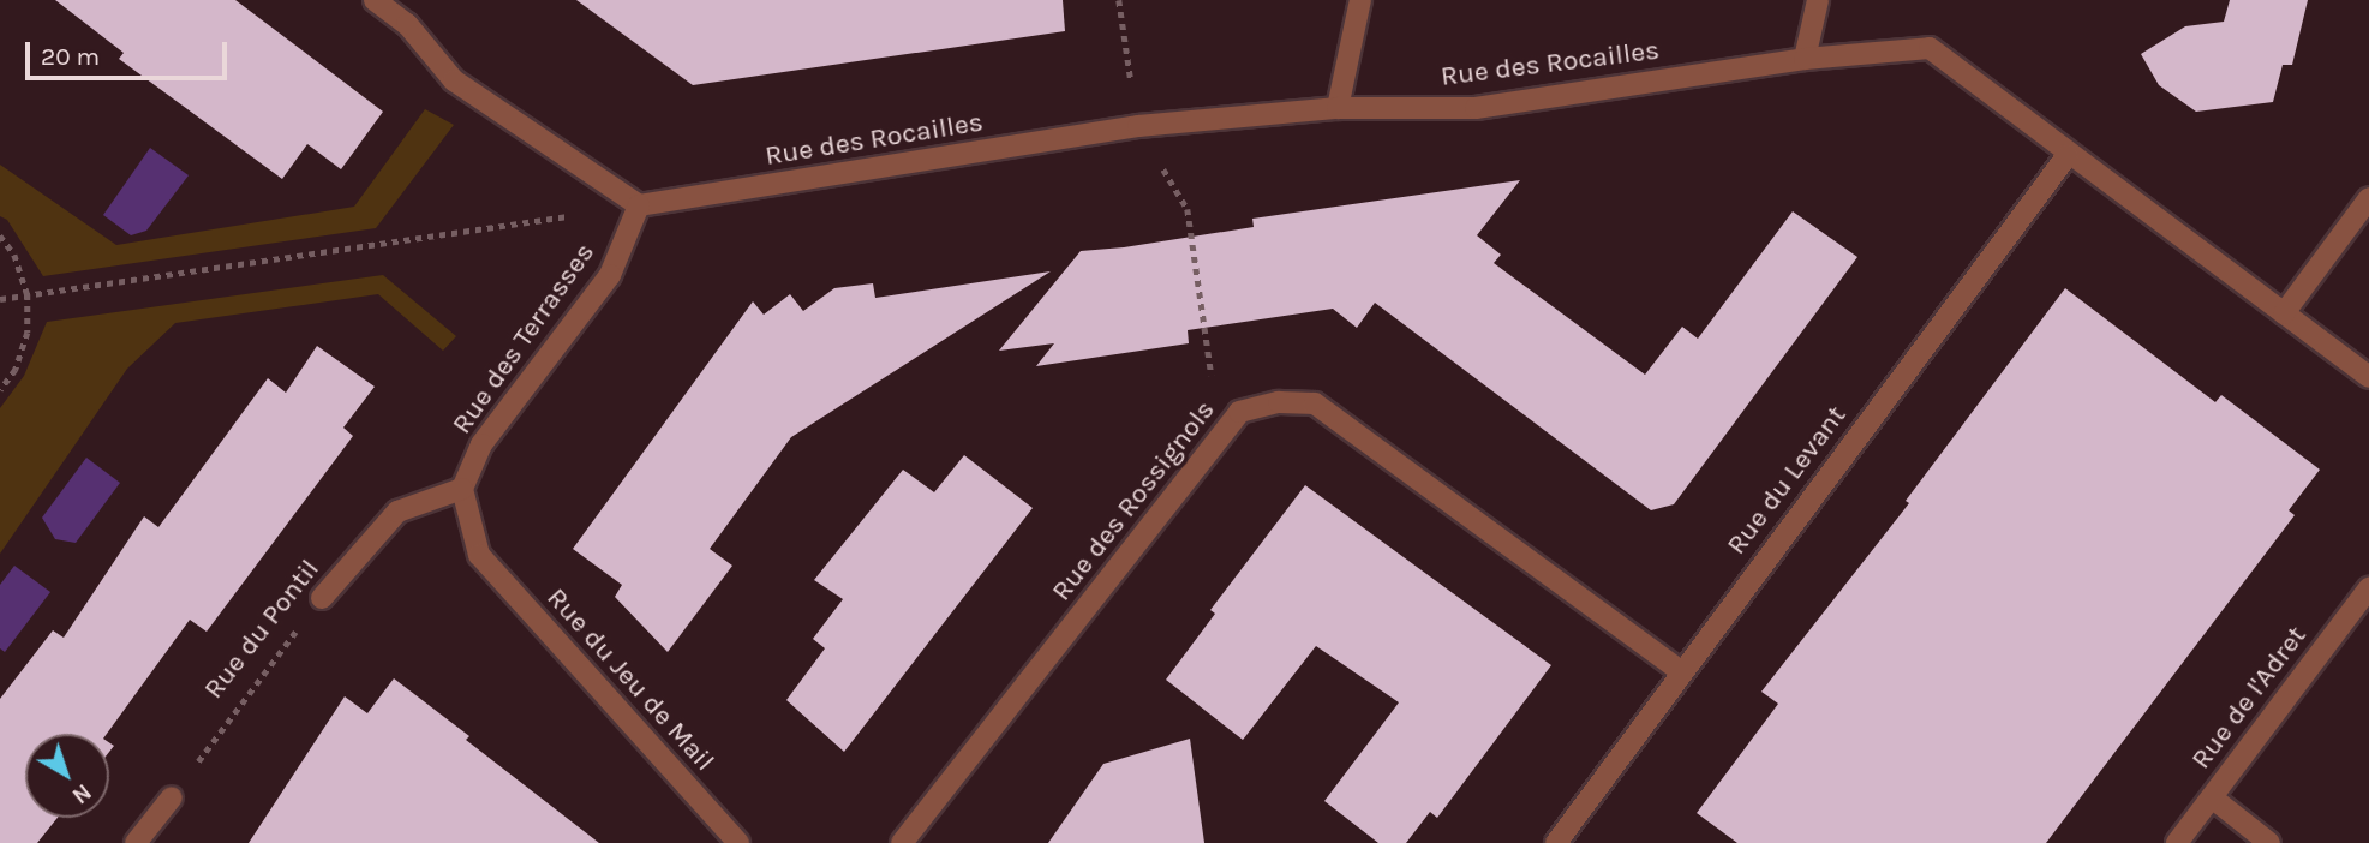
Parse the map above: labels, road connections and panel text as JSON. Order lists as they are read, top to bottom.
{
  "streets": {
    "street": [
      "Rue des Rocailles",
      "Rue des Terrasses",
      "Rue du Levant",
      "Rue des Rossignols",
      "Rue du Pontil",
      "Rue du Jeu de Mail",
      "Rue de l'Adret"
    ]
  },
  "crossings": [
    ["Rue des Rocailles", "Rue des Terrasses"],
    ["Rue des Rocailles", "Rue du Levant"],
    ["Rue des Terrasses", "Rue du Pontil"],
    ["Rue des Terrasses", "Rue du Jeu de Mail"],
    ["Rue du Levant", "Rue des Rossignols"],
    ["Rue du Pontil", "Rue du Jeu de Mail"]
  ],
  "scale_bar": "20 m",
  "north": "bottom right"
}
